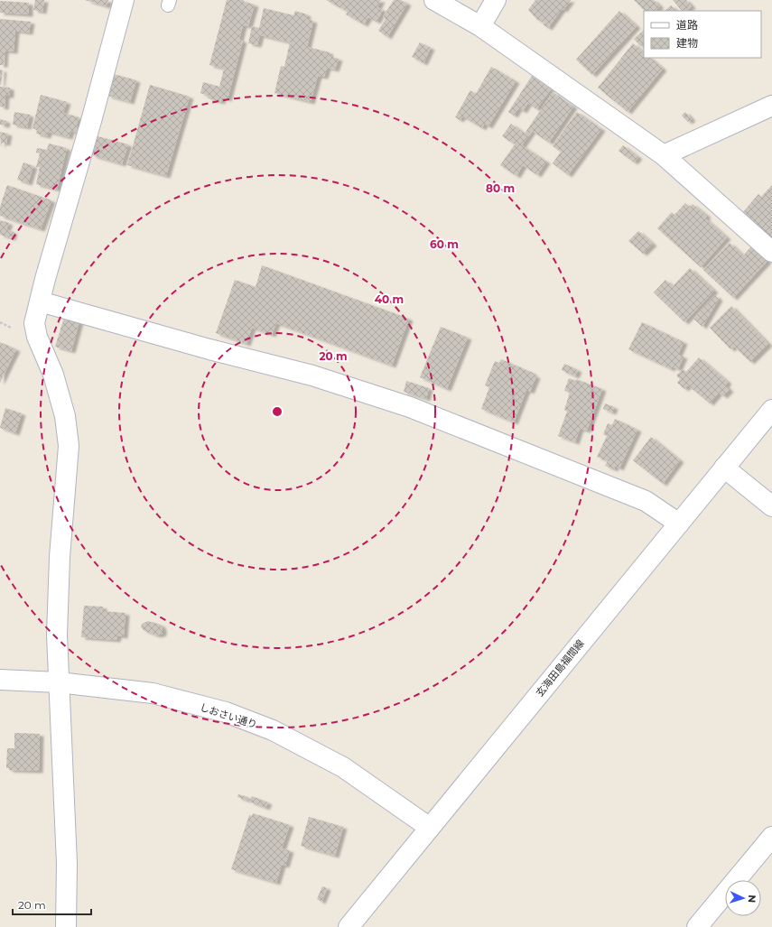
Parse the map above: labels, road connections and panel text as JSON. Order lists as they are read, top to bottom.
{
  "streets": {
    "street": ["玄海田島福間線", "しおさい通り"]
  },
  "crossings": [
    ["玄海田島福間線", "しおさい通り"]
  ],
  "legend": ["道路", "建物"],
  "scale_bar": "20 m",
  "north": "right",
  "rings": [
    "80 m",
    "60 m",
    "40 m",
    "20 m"
  ]
}
